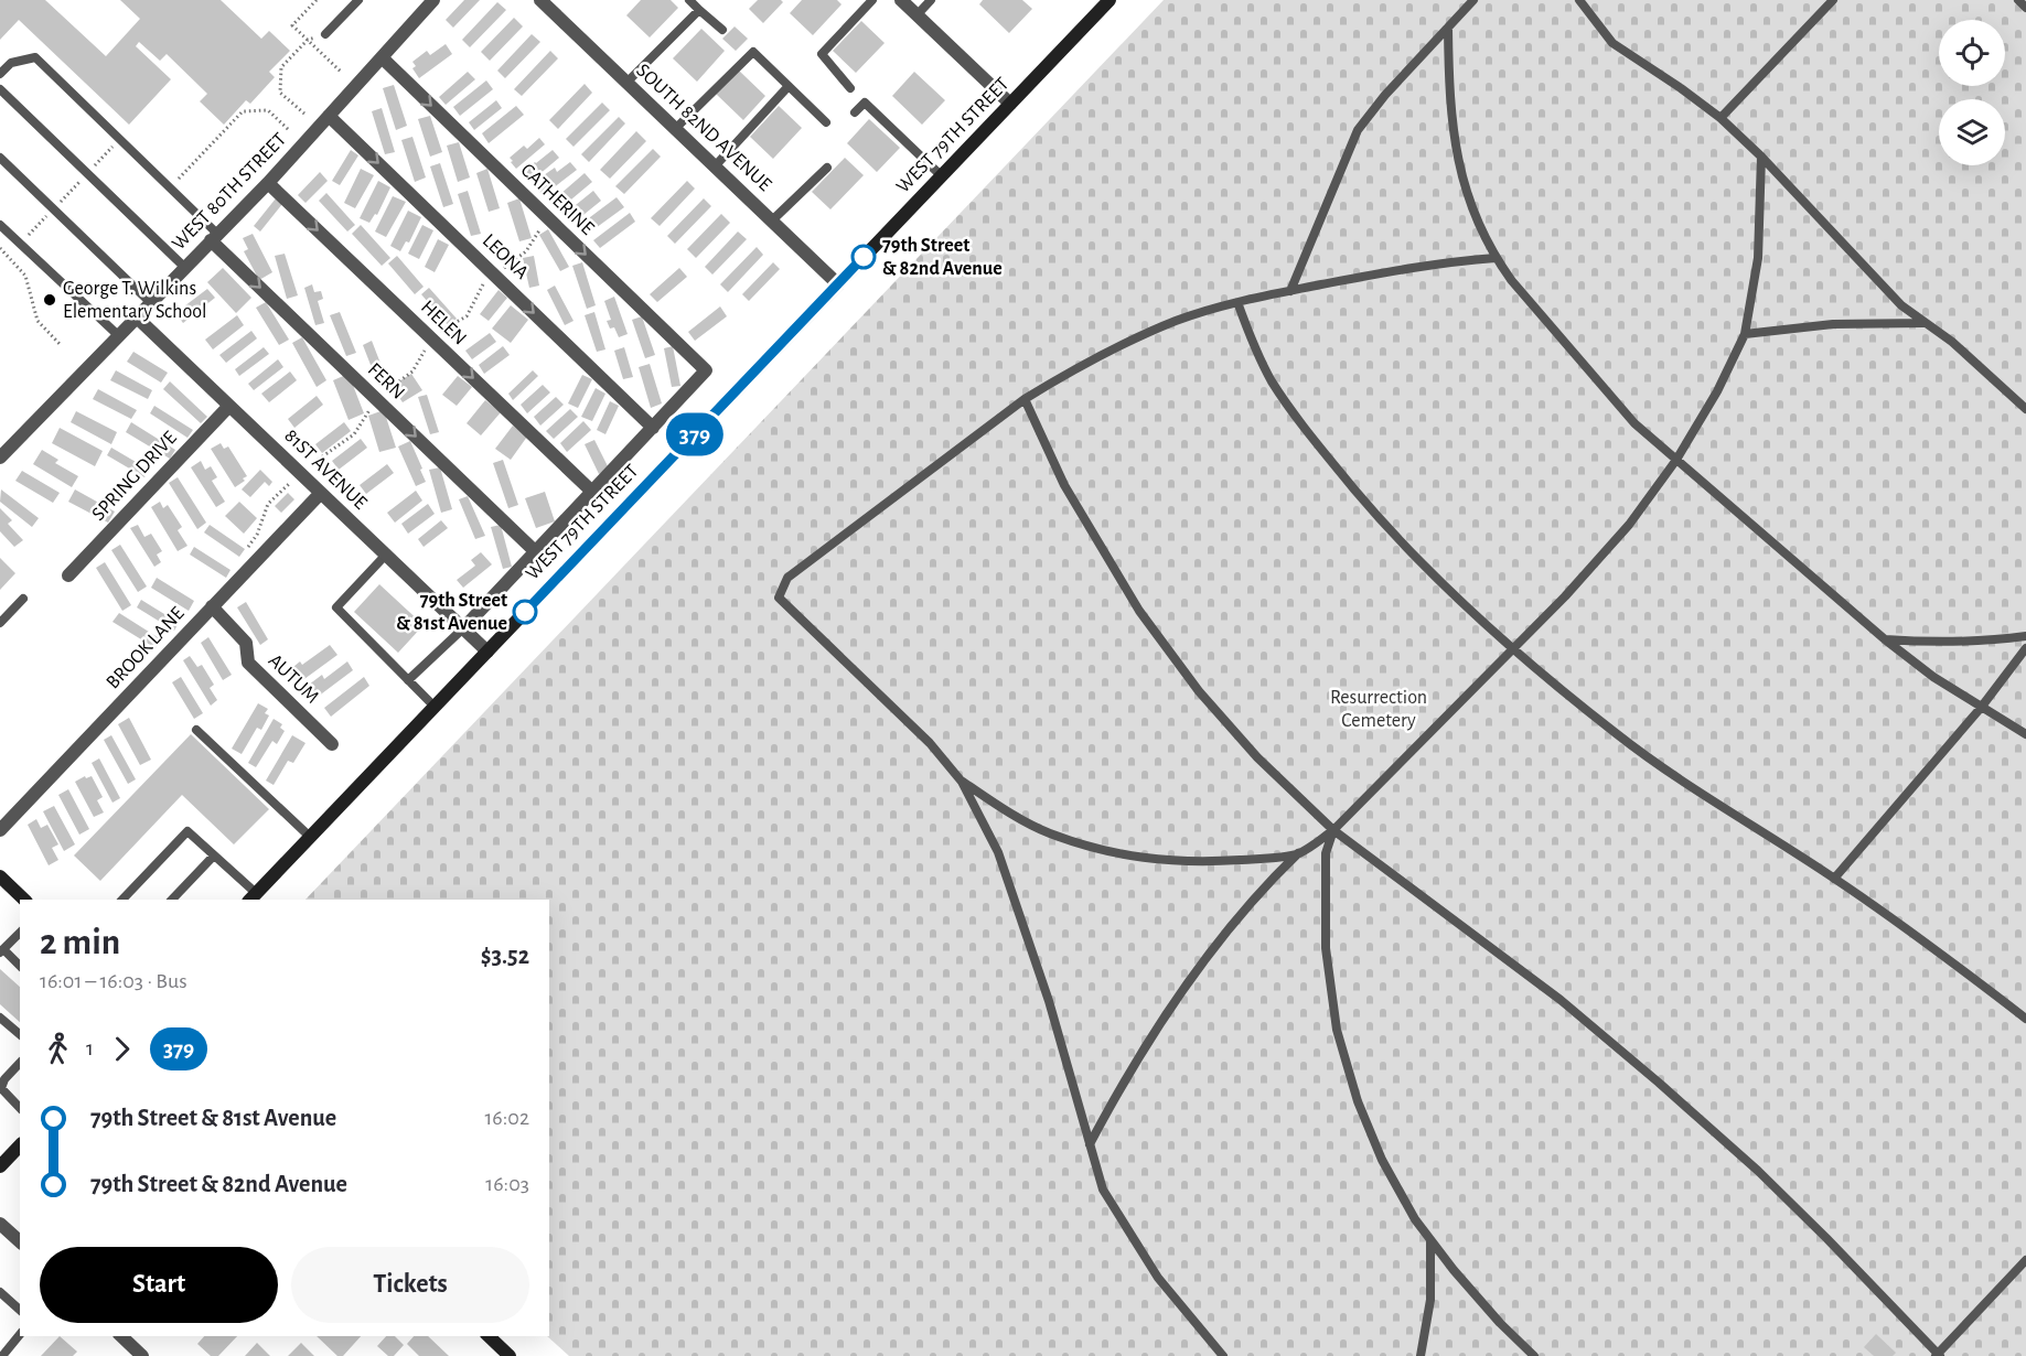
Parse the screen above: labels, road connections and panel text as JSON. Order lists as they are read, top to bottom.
{
  "streets": {
    "main road": ["WEST 79TH STREET"],
    "street": [
      "SOUTH 82ND AVENUE",
      "WEST 80TH STREET",
      "CATHERINE",
      "LEONA",
      "HELEN",
      "FERN",
      "81ST AVENUE",
      "SPRING DRIVE",
      "BROOK LANE",
      "AUTUM"
    ]
  },
  "crossings": [
    ["SOUTH 82ND AVENUE", "WEST 79TH STREET"],
    ["WEST 79TH STREET", "81ST AVENUE"],
    ["WEST 80TH STREET", "CATHERINE"],
    ["WEST 80TH STREET", "LEONA"],
    ["WEST 80TH STREET", "HELEN"],
    ["WEST 80TH STREET", "FERN"],
    ["WEST 80TH STREET", "81ST AVENUE"],
    ["CATHERINE", "LEONA"],
    ["81ST AVENUE", "SPRING DRIVE"],
    ["81ST AVENUE", "BROOK LANE"],
    ["BROOK LANE", "AUTUM"]
  ],
  "one_way": [
    "CATHERINE",
    "LEONA",
    "HELEN",
    "FERN"
  ],
  "parks": ["Resurrection Cemetery"],
  "places": ["79th Street & 82nd Avenue", "George T. Wilkins Elementary School", "79th Street & 81st Avenue"],
  "lines": ["bus line 379"],
  "page": {
    "on_map": "379",
    "heading": ["2 min", "16:01 – 16:03 · Bus", "$3.52"],
    "legs": ["1", "379"],
    "list": [
      {
        "name": "79th Street & 81st Avenue",
        "value": "16:02"
      },
      {
        "name": "79th Street & 82nd Avenue",
        "value": "16:03"
      }
    ],
    "buttons": ["Start", "Tickets"]
  }
}
